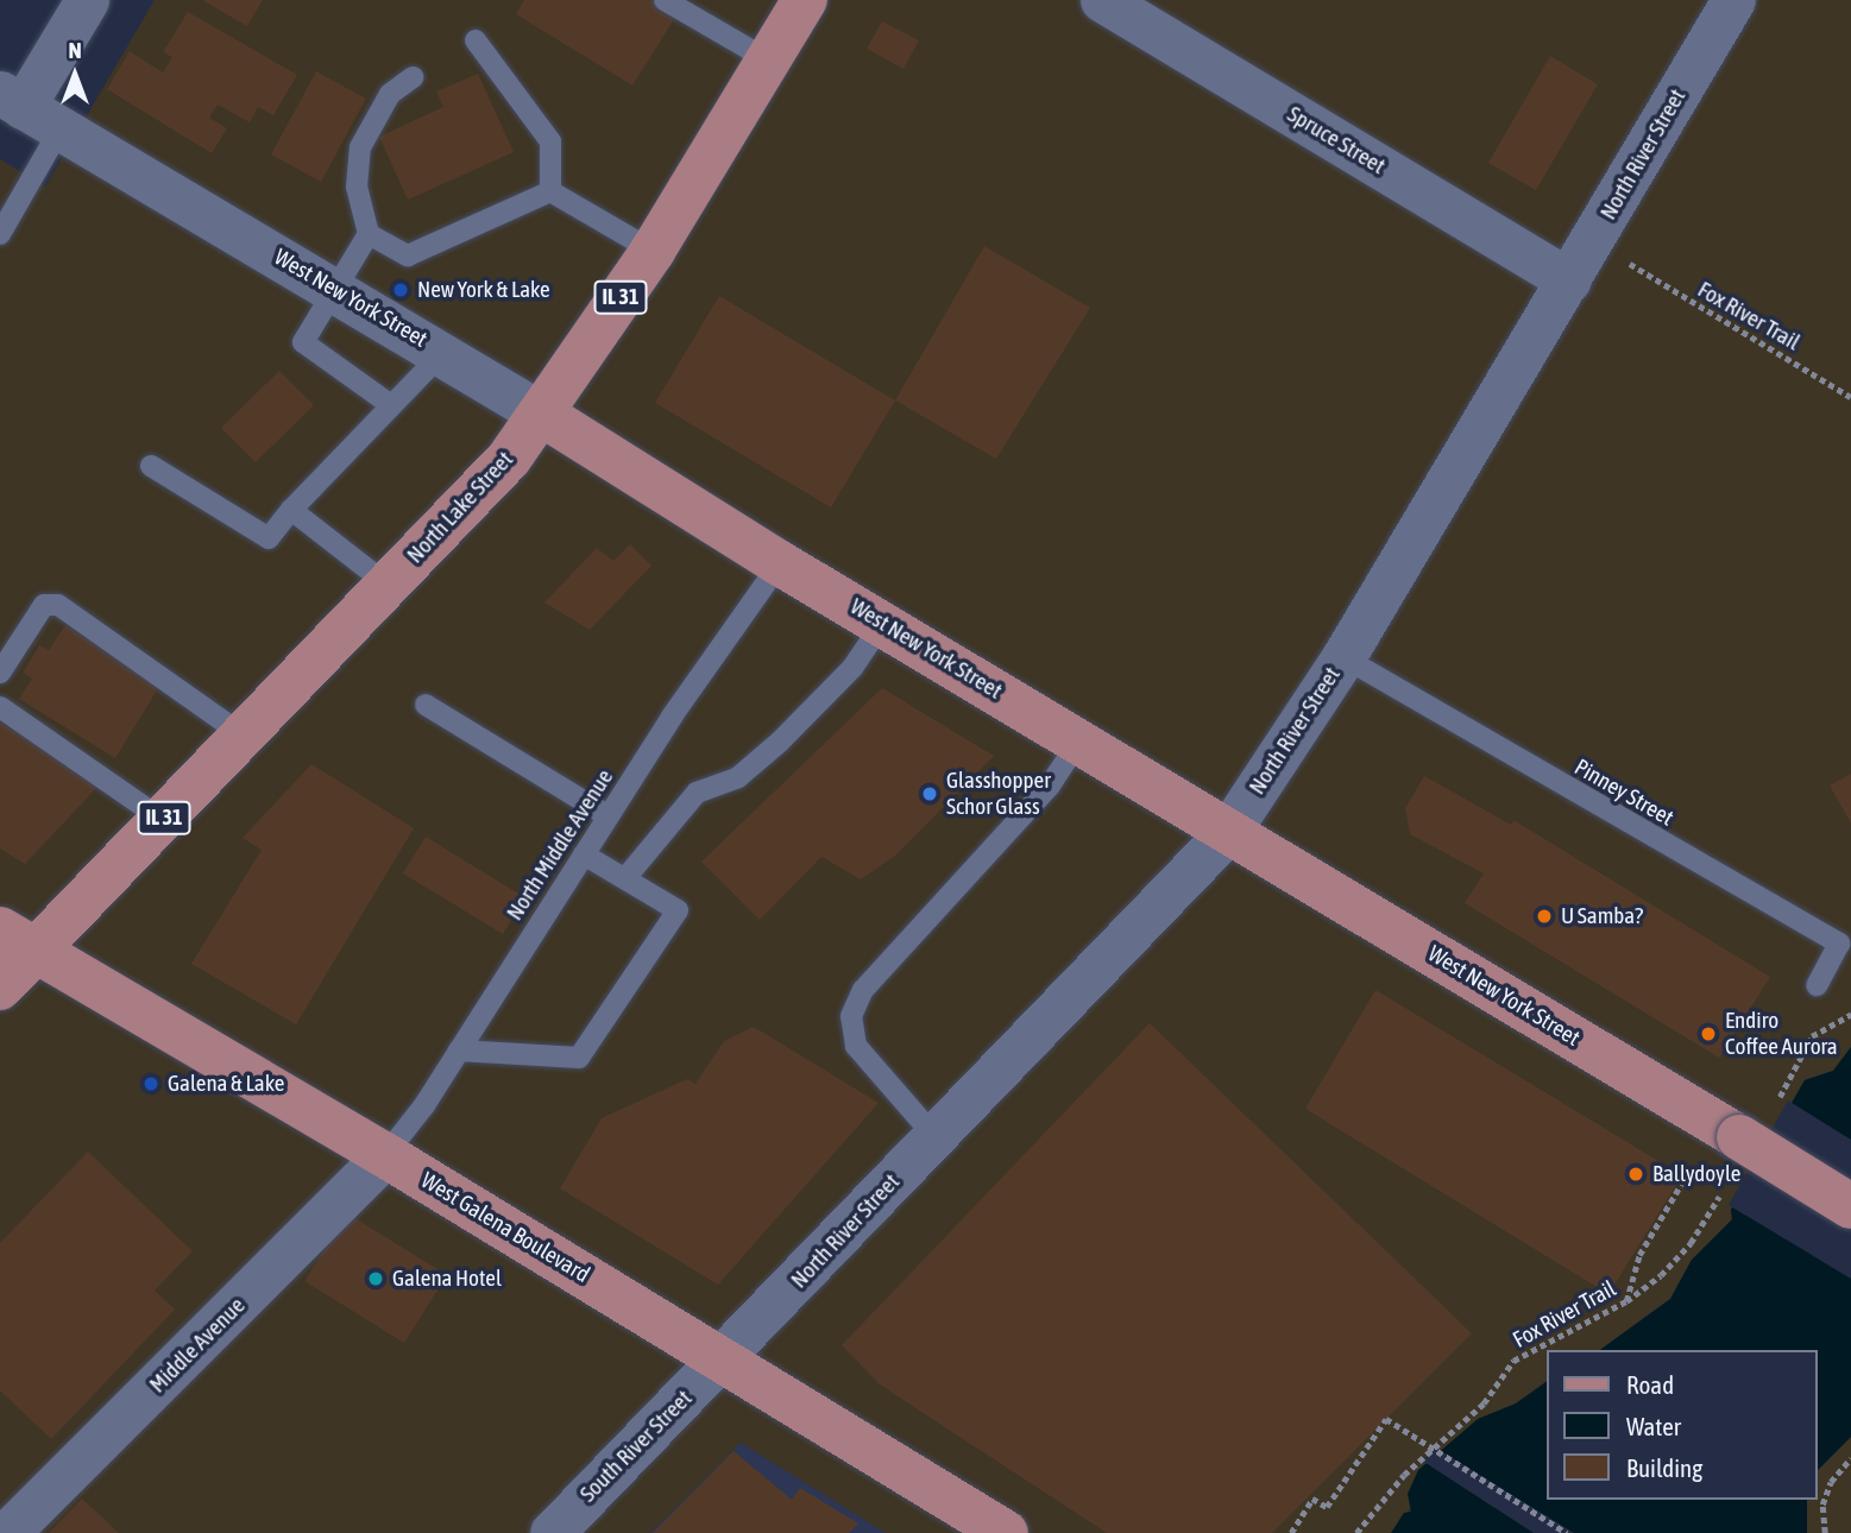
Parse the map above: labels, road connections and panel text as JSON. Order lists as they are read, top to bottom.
{
  "streets": {
    "main road": [
      "IL 31",
      "West New York Street",
      "North Lake Street",
      "West Galena Boulevard"
    ],
    "street": [
      "Spruce Street",
      "North River Street",
      "Middle Avenue",
      "South River Street"
    ],
    "lane": ["Pinney Street", "North Middle Avenue"],
    "path": ["Fox River Trail"]
  },
  "crossings": [
    ["Spruce Street", "North River Street"],
    ["North River Street", "West New York Street"],
    ["North River Street", "Pinney Street"],
    ["North River Street", "West Galena Boulevard"],
    ["North River Street", "South River Street"],
    ["IL 31", "North Lake Street"],
    ["IL 31", "West Galena Boulevard"],
    ["West New York Street", "North Lake Street"],
    ["West New York Street", "North Middle Avenue"],
    ["North Lake Street", "West Galena Boulevard"],
    ["North Middle Avenue", "West Galena Boulevard"],
    ["North Middle Avenue", "Middle Avenue"],
    ["West Galena Boulevard", "Middle Avenue"],
    ["West Galena Boulevard", "South River Street"]
  ],
  "places": [
    "New York & Lake",
    "Glasshopper Schor Glass",
    "U Samba?",
    "Endiro Coffee Aurora",
    "Galena & Lake",
    "Ballydoyle",
    "Galena Hotel"
  ],
  "legend": ["Road", "Water", "Building"],
  "north": "top"
}
